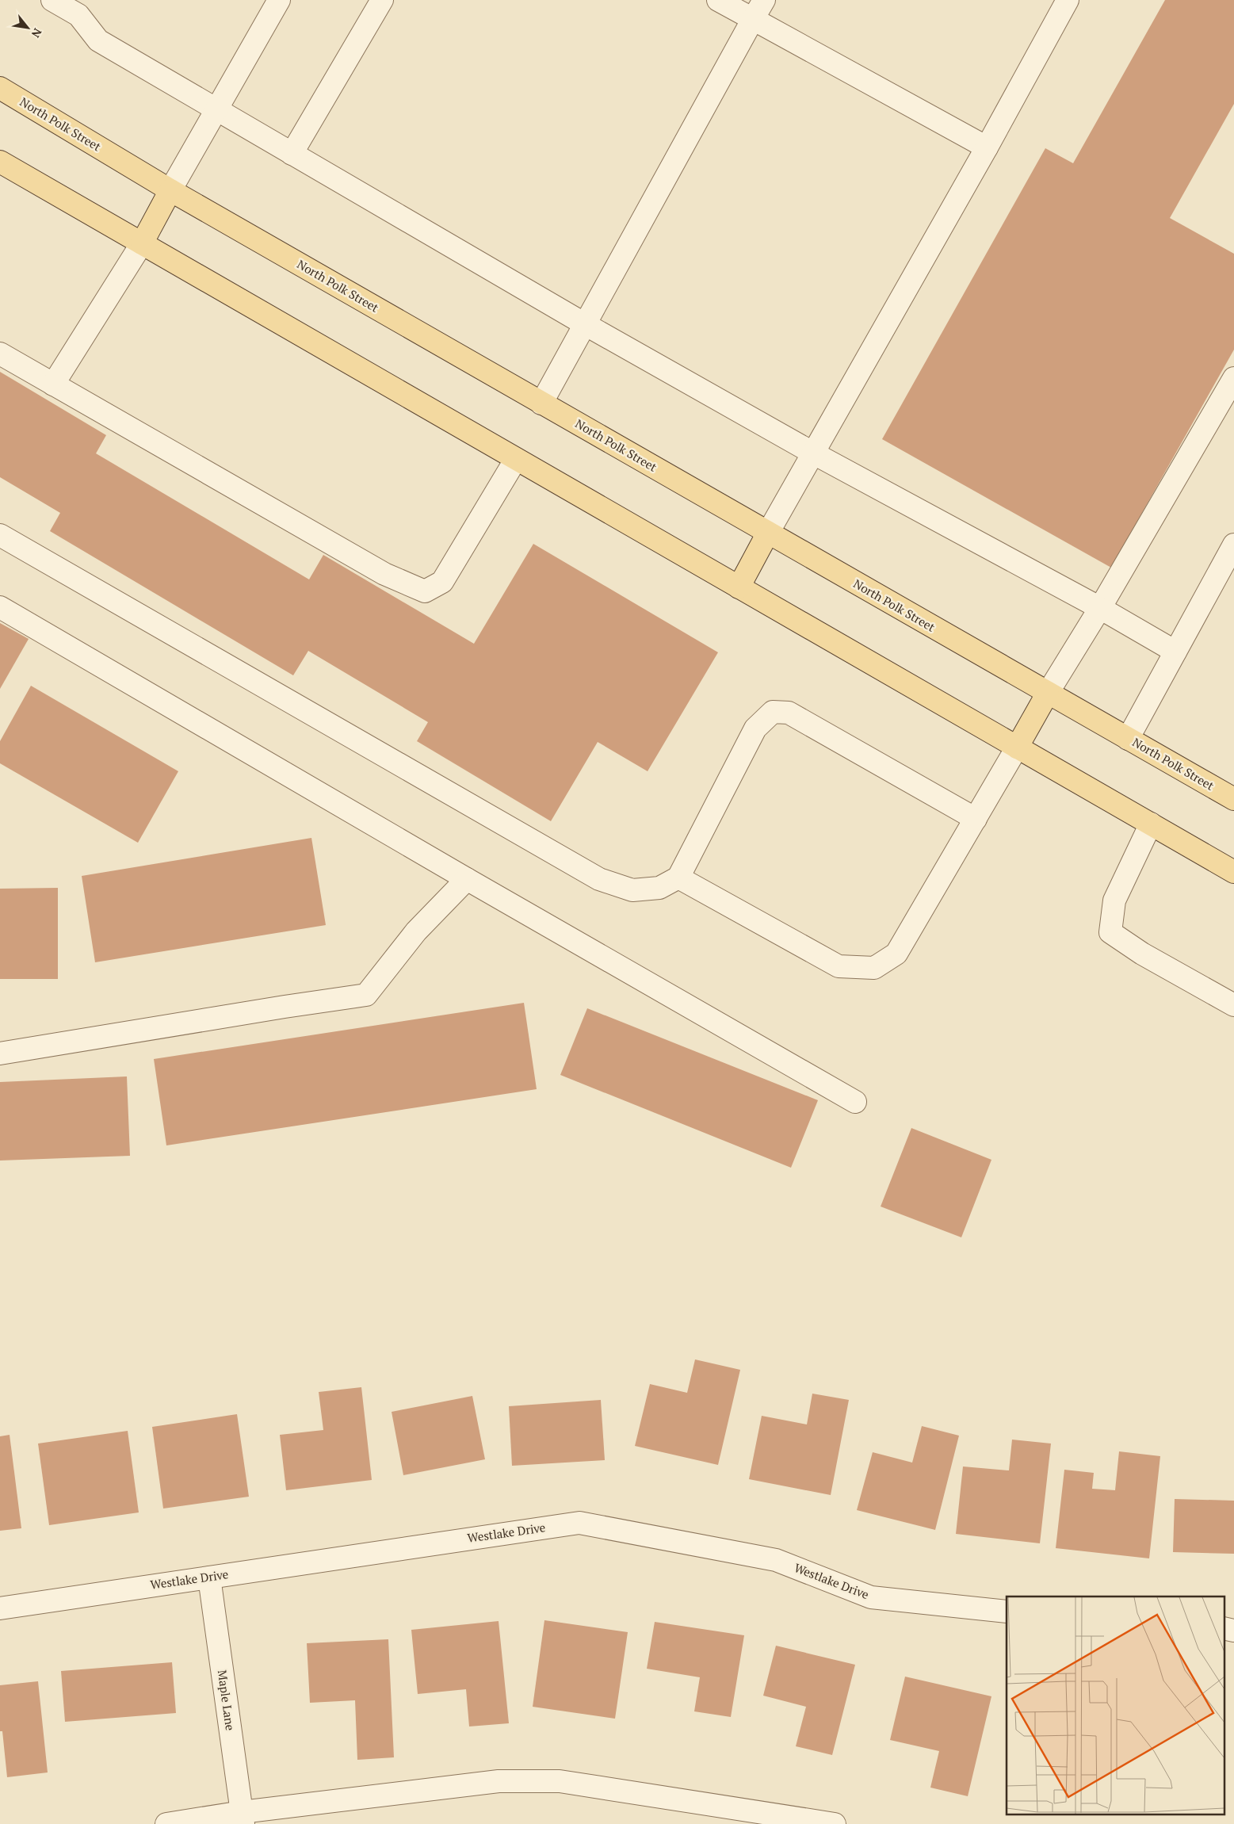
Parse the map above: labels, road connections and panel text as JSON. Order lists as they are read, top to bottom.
{
  "streets": {
    "main road": ["North Polk Street"],
    "street": ["Westlake Drive", "Maple Lane"]
  },
  "crossings": [
    ["Westlake Drive", "Maple Lane"]
  ],
  "north": "bottom right"
}
